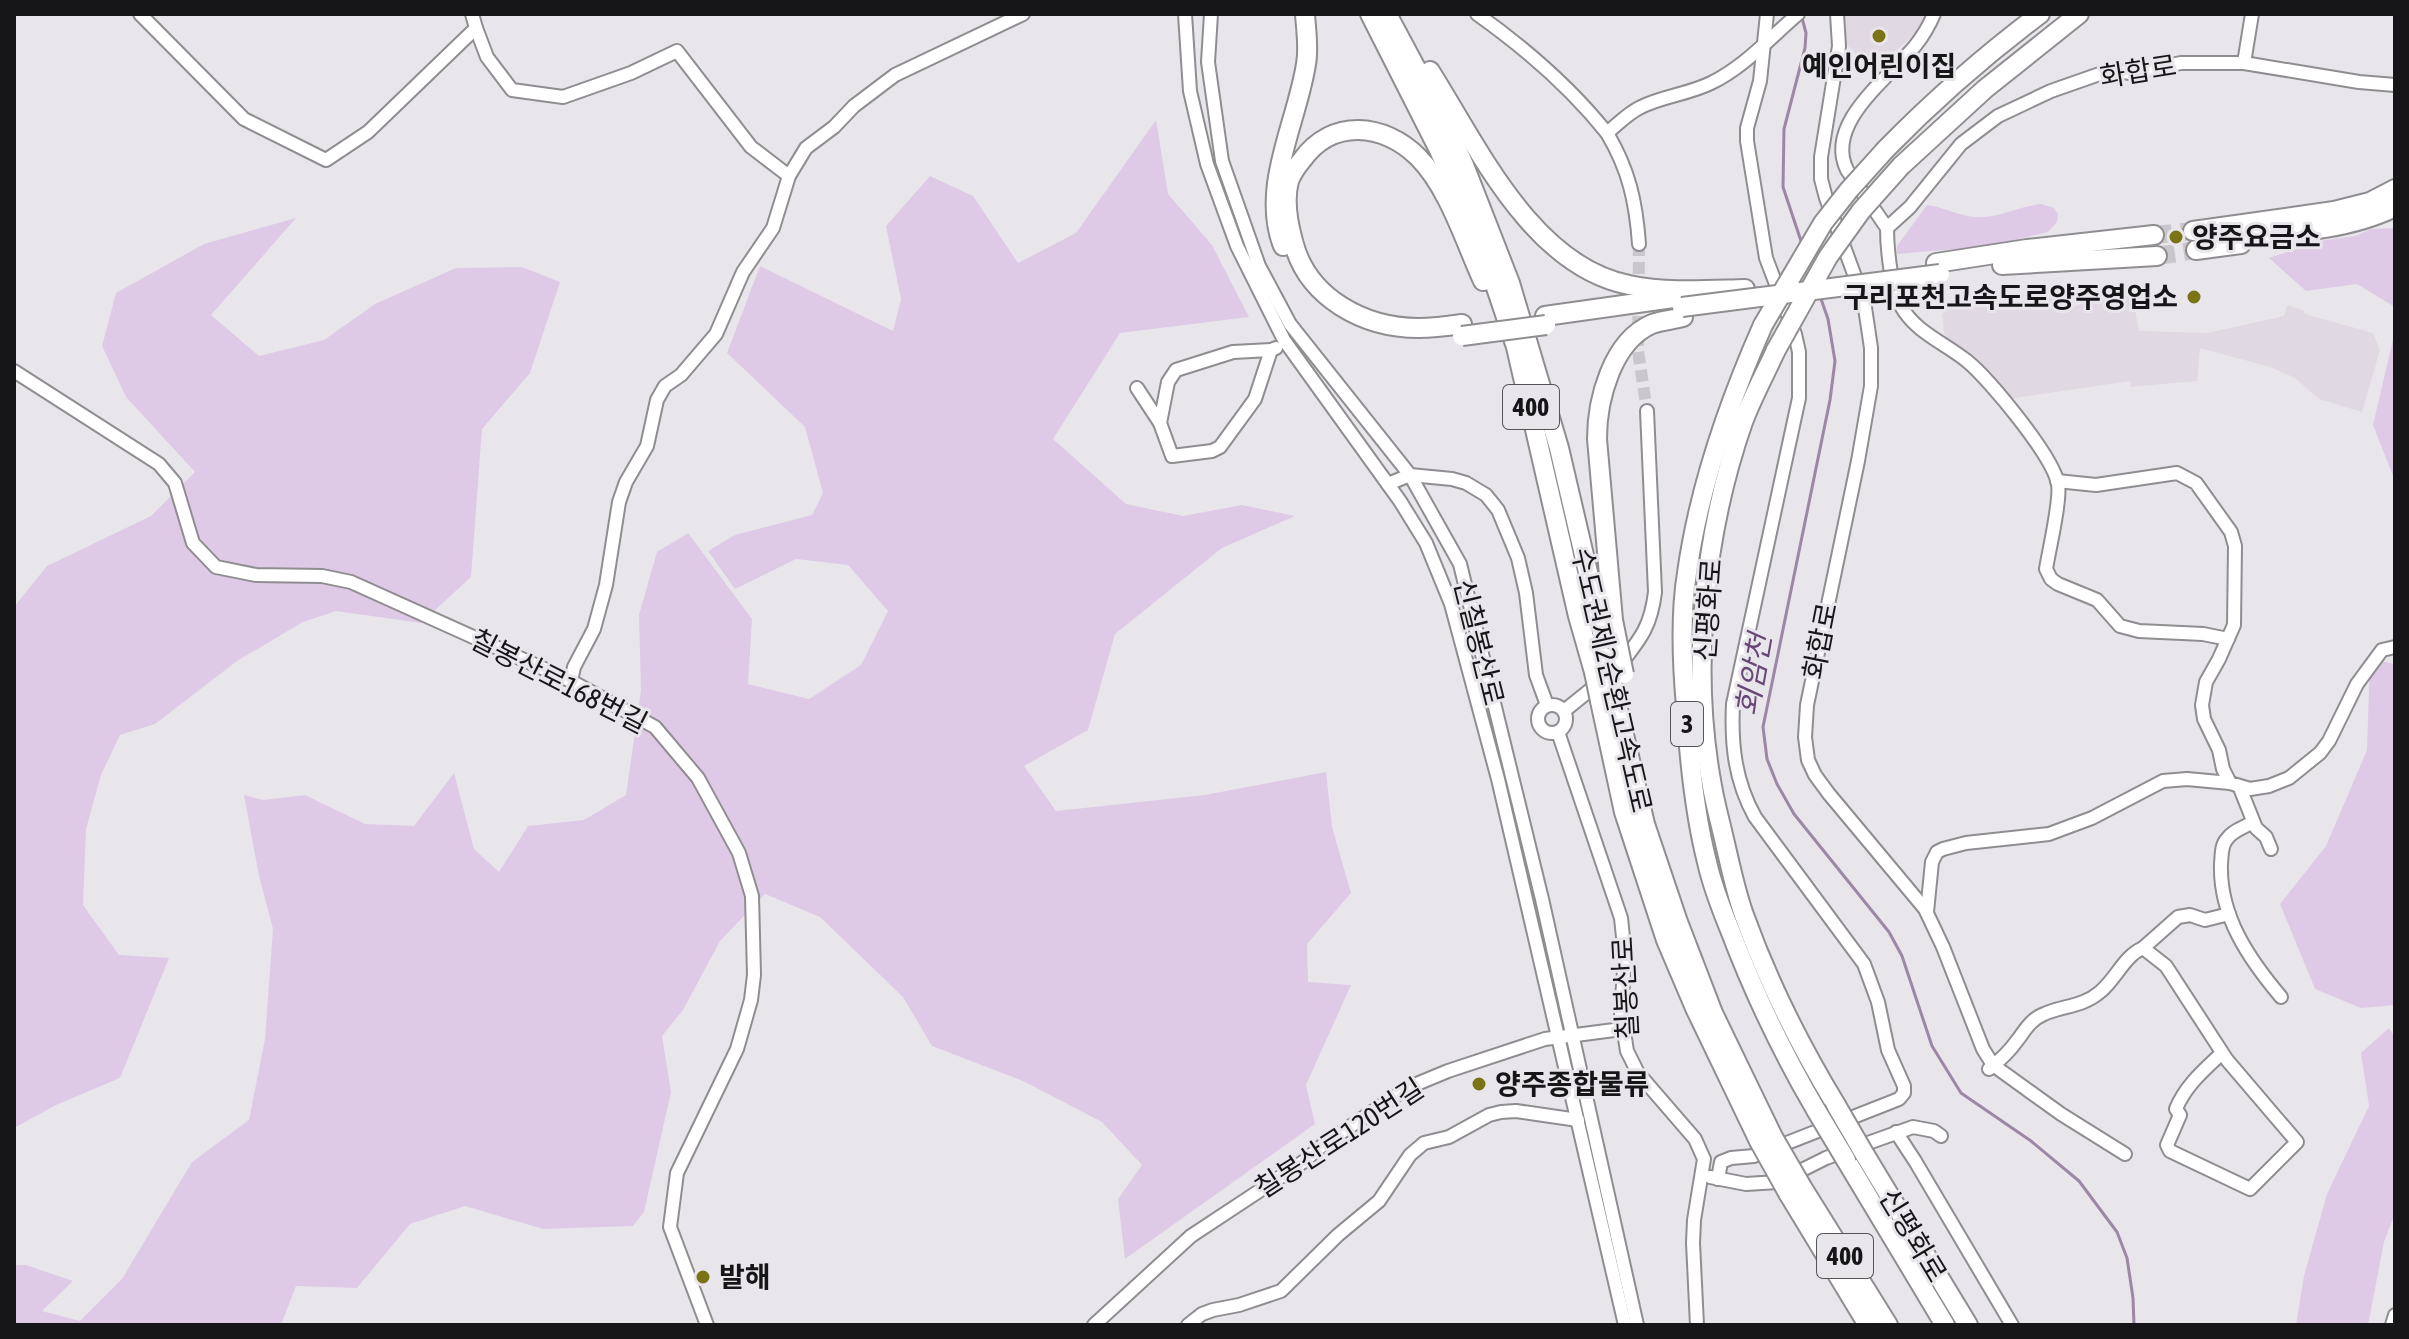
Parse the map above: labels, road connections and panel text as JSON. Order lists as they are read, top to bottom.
{
  "streets": {
    "highway": [
      "400",
      "신평화로",
      "수도권제2순환고속도로",
      "3"
    ],
    "street": [
      "화합로",
      "신칠봉산로",
      "칠봉산로168번길",
      "칠봉산로",
      "칠봉산로120번길"
    ]
  },
  "crossings": [
    ["신칠봉산로", "칠봉산로120번길"],
    ["칠봉산로", "칠봉산로120번길"]
  ],
  "water": ["회암천"],
  "places": [
    "예인어린이집",
    "양주요금소",
    "구리포천고속도로양주영업소",
    "양주종합물류",
    "발해"
  ]
}
